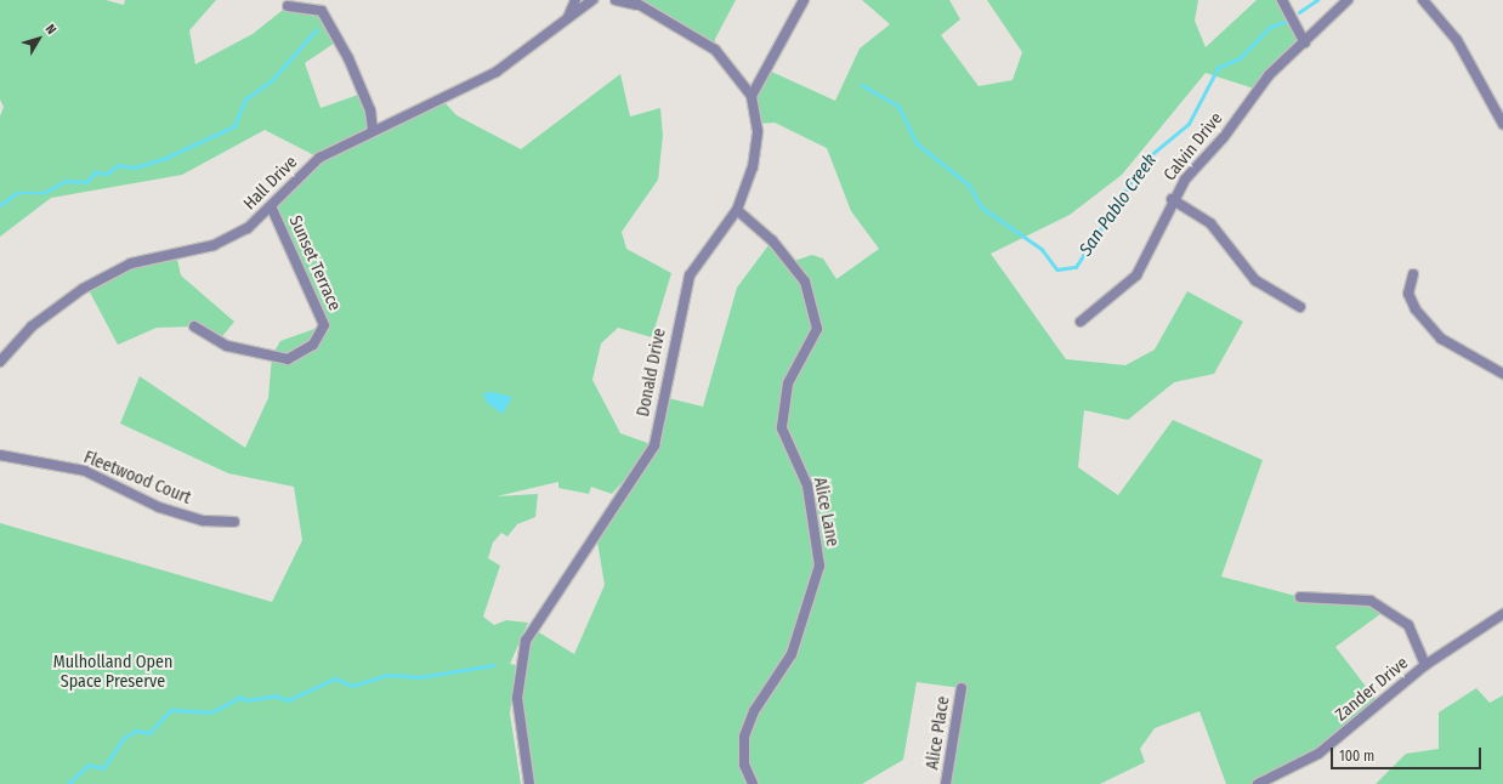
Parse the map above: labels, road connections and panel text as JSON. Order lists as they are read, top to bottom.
{
  "streets": {
    "street": [
      "Calvin Drive",
      "Hall Drive",
      "Sunset Terrace",
      "Donald Drive",
      "Fleetwood Court",
      "Alice Lane",
      "Zander Drive",
      "Alice Place"
    ]
  },
  "crossings": [
    ["Hall Drive", "Sunset Terrace"],
    ["Donald Drive", "Alice Lane"]
  ],
  "water": ["San Pablo Creek"],
  "parks": ["Mulholland Open Space Preserve"],
  "scale_bar": "100 m",
  "north": "top right"
}
